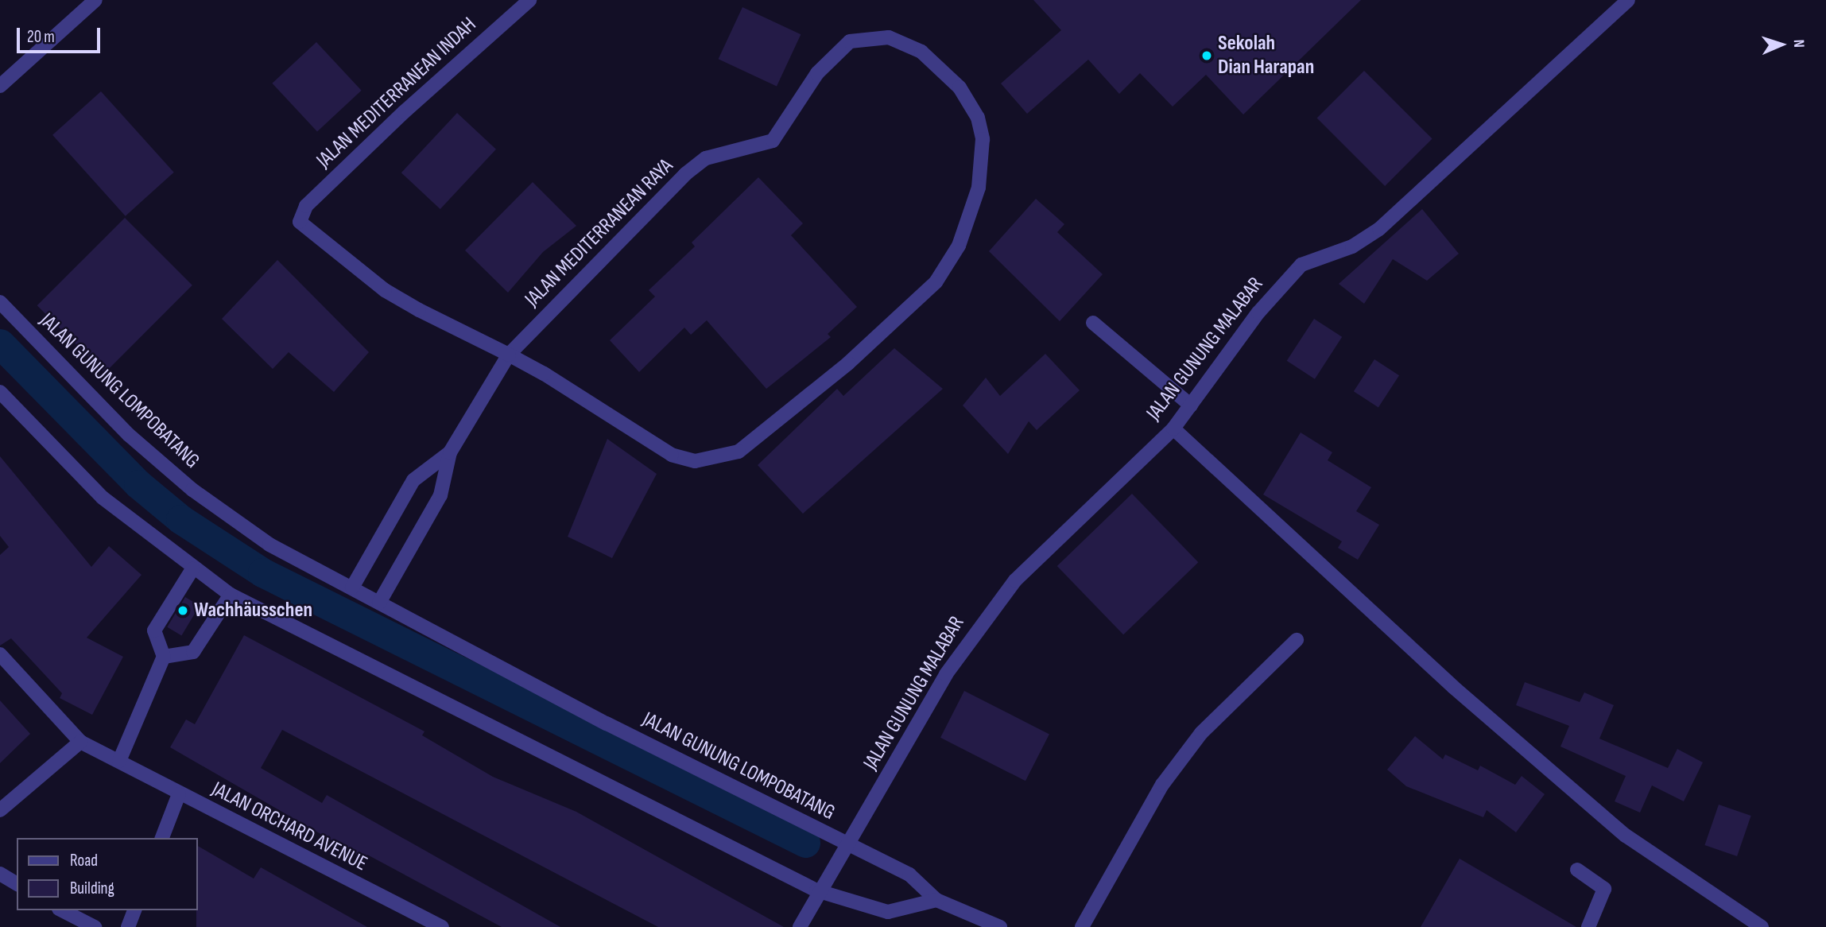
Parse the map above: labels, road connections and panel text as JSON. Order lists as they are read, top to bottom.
{
  "streets": {
    "street": [
      "JALAN MEDITERRANEAN INDAH",
      "JALAN MEDITERRANEAN RAYA",
      "JALAN GUNUNG MALABAR",
      "JALAN GUNUNG LOMPOBATANG",
      "JALAN ORCHARD AVENUE"
    ]
  },
  "crossings": [
    ["JALAN MEDITERRANEAN INDAH", "JALAN MEDITERRANEAN RAYA"],
    ["JALAN GUNUNG MALABAR", "JALAN GUNUNG LOMPOBATANG"]
  ],
  "places": ["Sekolah Dian Harapan", "Wachhäusschen"],
  "legend": ["Road", "Building"],
  "scale_bar": "20 m",
  "north": "right"
}
